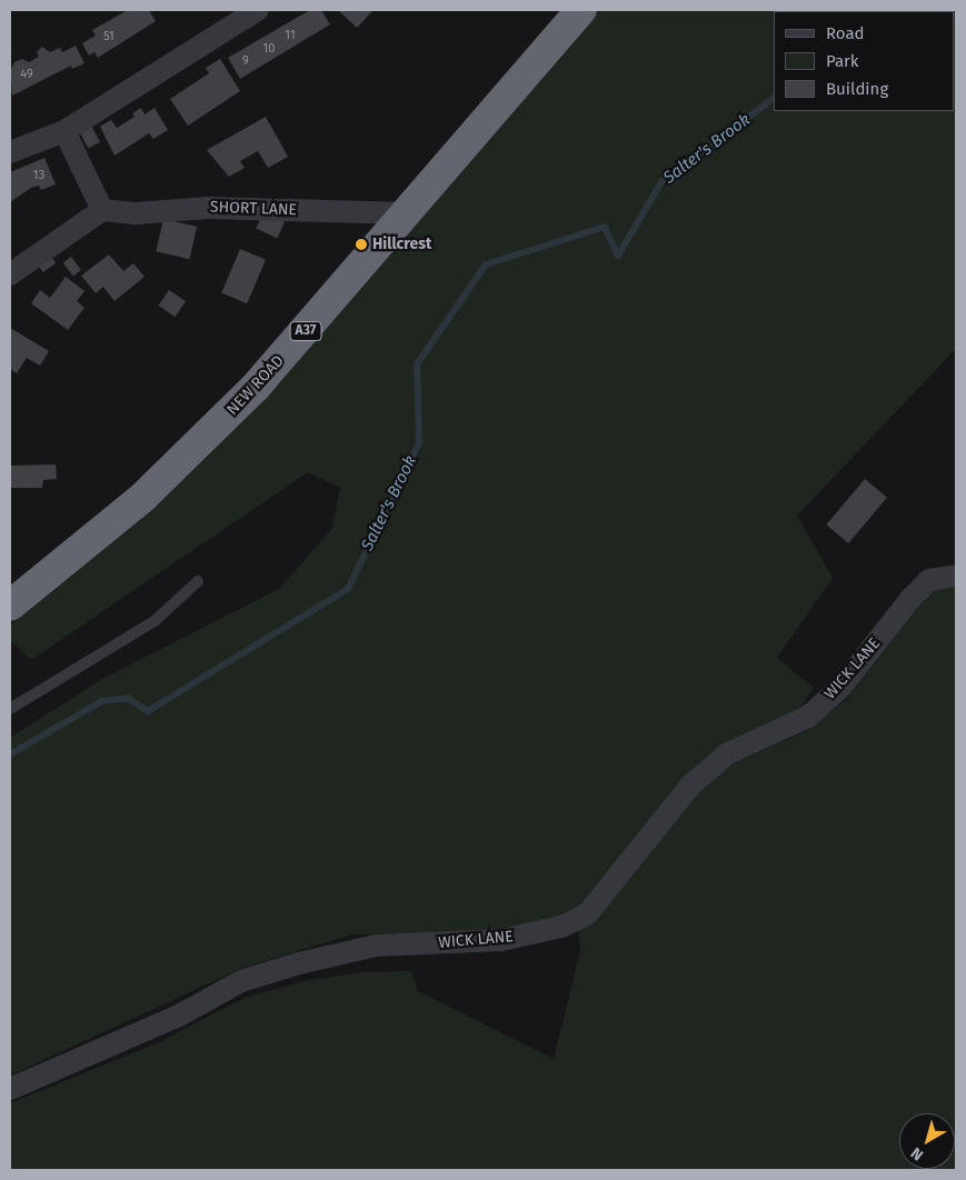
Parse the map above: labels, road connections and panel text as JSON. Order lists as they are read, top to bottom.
{
  "streets": {
    "highway": ["A37", "NEW ROAD"],
    "street": ["SHORT LANE", "WICK LANE"]
  },
  "crossings": [
    ["SHORT LANE", "NEW ROAD"]
  ],
  "water": ["Salter's Brook"],
  "places": ["Hillcrest"],
  "house_numbers": [
    "11",
    "51",
    "10",
    "9",
    "49",
    "13"
  ],
  "legend": ["Road", "Park", "Building"],
  "north": "bottom left"
}
